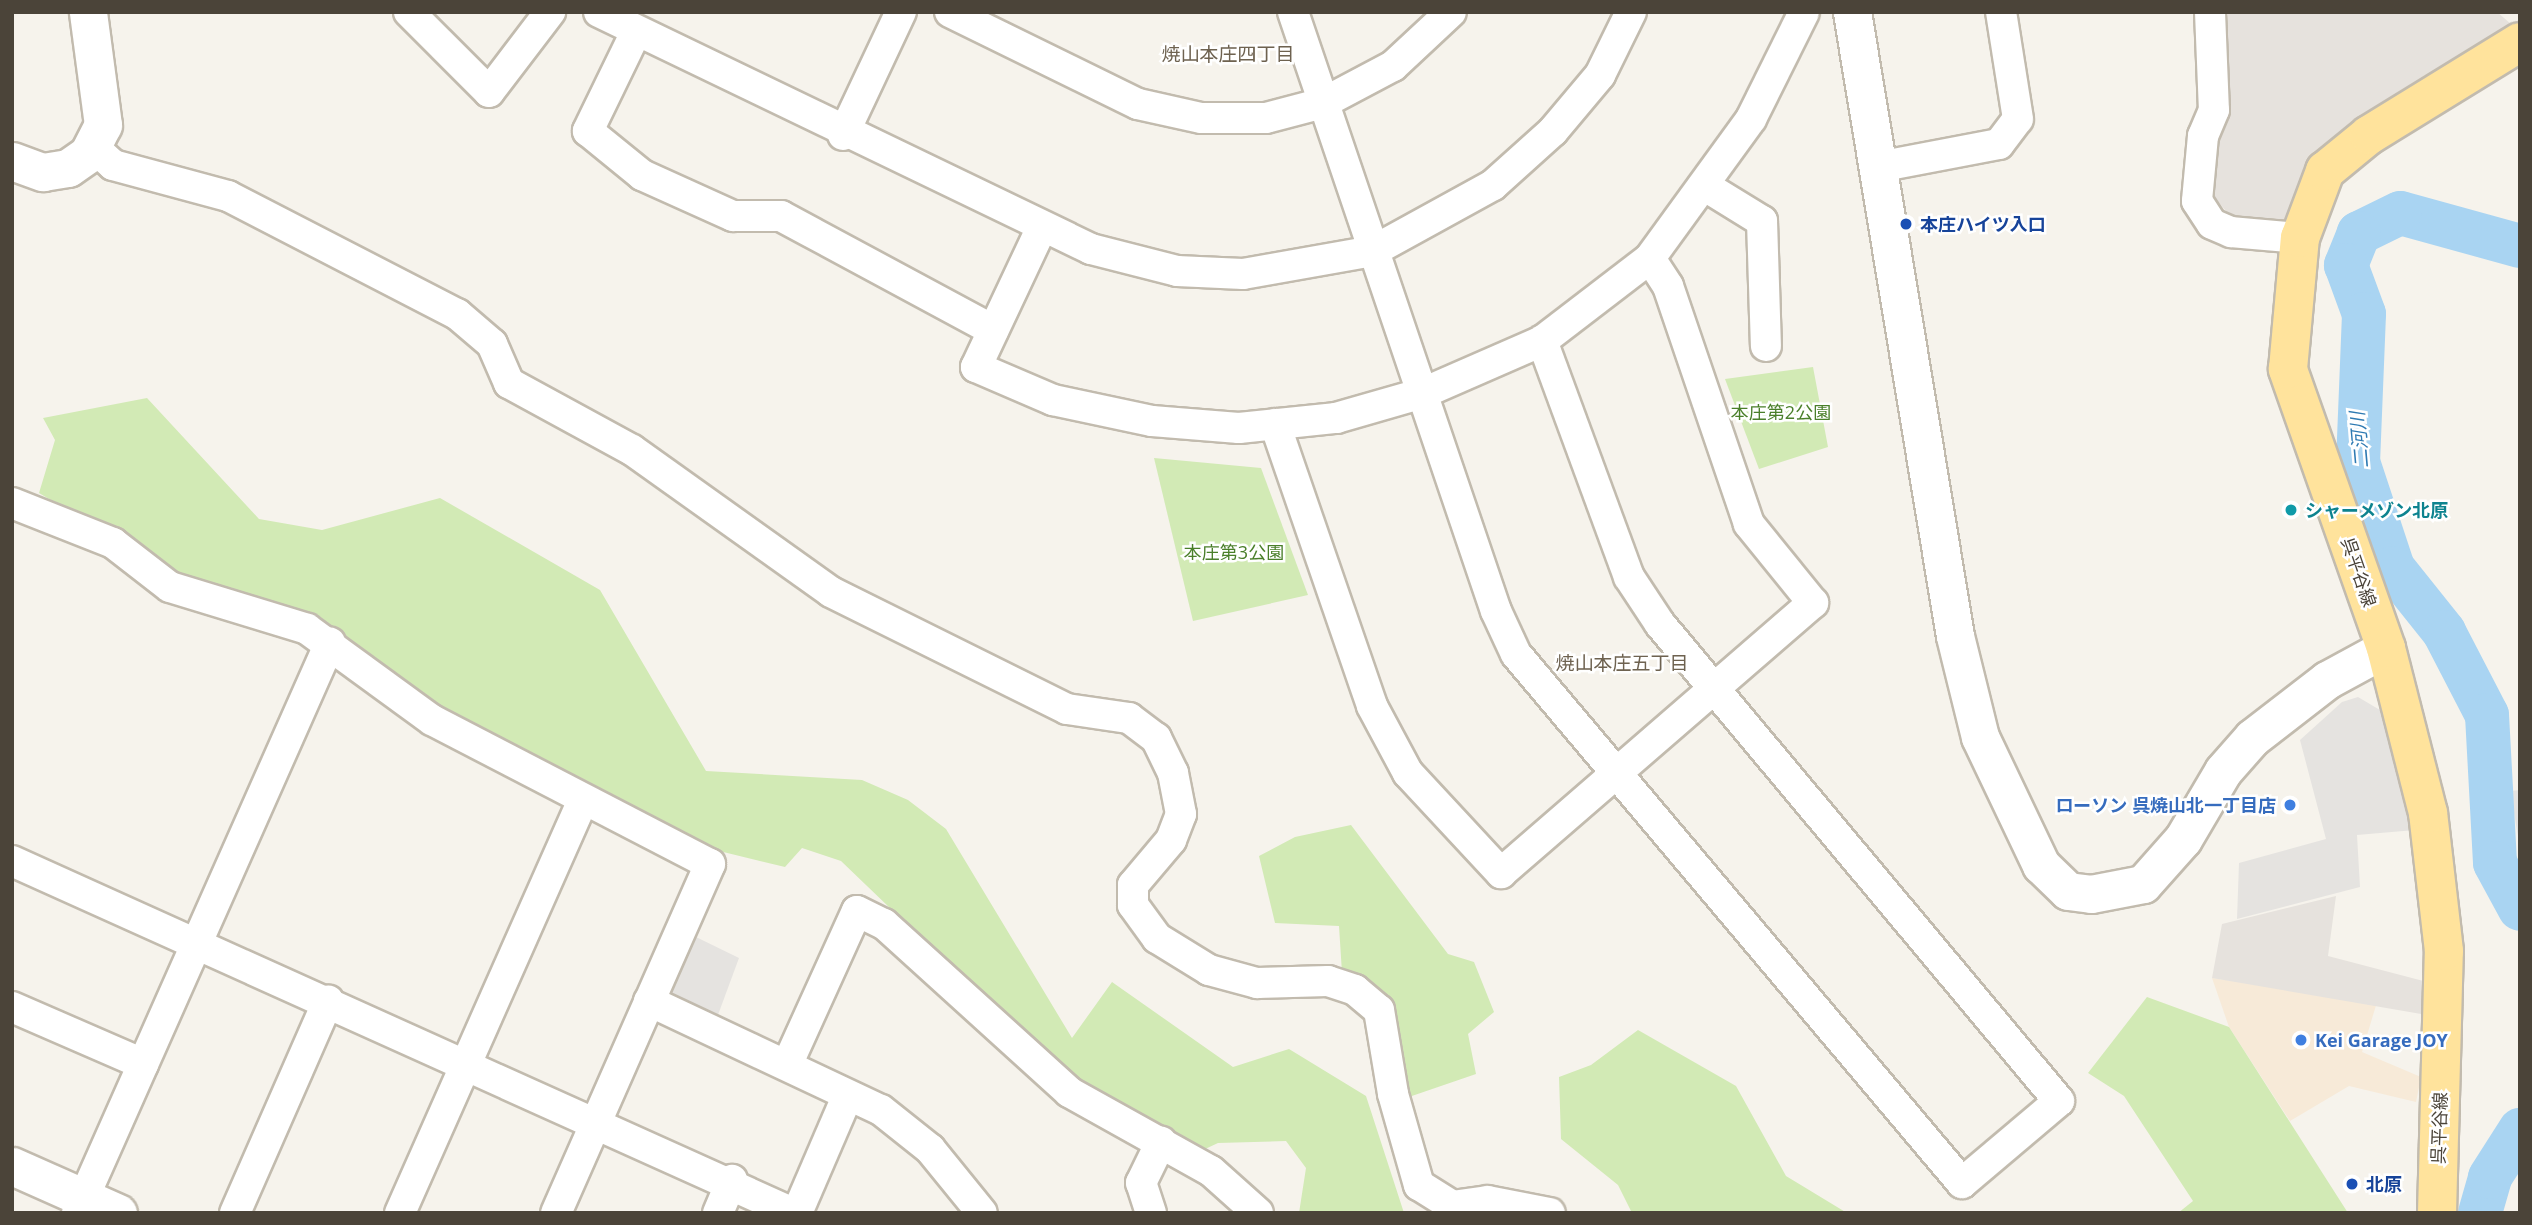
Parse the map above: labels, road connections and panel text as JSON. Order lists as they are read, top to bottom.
{
  "streets": {
    "main road": ["呉平谷線"]
  },
  "districts": ["焼山本庄四丁目", "焼山本庄五丁目"],
  "water": ["二河川"],
  "parks": ["本庄第2公園", "本庄第3公園"],
  "places": [
    "本庄ハイツ入口",
    "シャーメゾン北原",
    "ローソン 呉焼山北一丁目店",
    "Kei Garage JOY",
    "北原"
  ]
}
